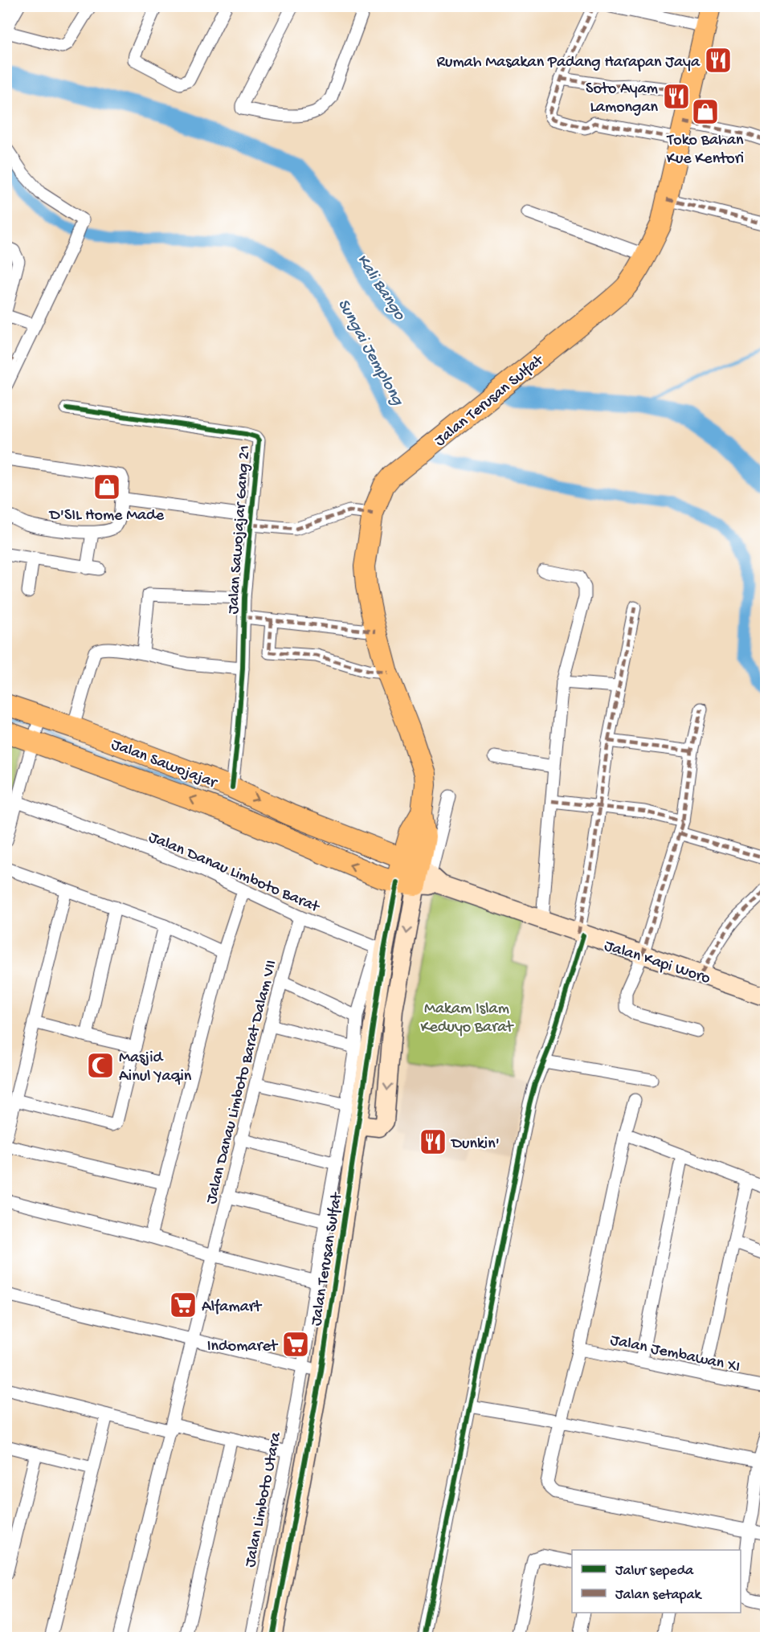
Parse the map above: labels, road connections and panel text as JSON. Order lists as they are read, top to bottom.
{
  "streets": {
    "main road": ["Jalan Terusan Sulfat", "Jalan Sawojajar"],
    "street": [
      "Jalan Sawojajar Gang 21",
      "Jalan Danau Limboto Barat",
      "Jalan Kapi Woro",
      "Jalan Danau Limboto Barat Dalam VII",
      "Jalan Jembawan XI",
      "Jalan Limboto Utara"
    ]
  },
  "crossings": [
    ["Jalan Terusan Sulfat", "Jalan Sawojajar"],
    ["Jalan Terusan Sulfat", "Jalan Danau Limboto Barat"],
    ["Jalan Terusan Sulfat", "Jalan Kapi Woro"],
    ["Jalan Terusan Sulfat", "Jalan Limboto Utara"],
    ["Jalan Sawojajar Gang 21", "Jalan Sawojajar"],
    ["Jalan Sawojajar", "Jalan Kapi Woro"],
    ["Jalan Danau Limboto Barat", "Jalan Danau Limboto Barat Dalam VII"]
  ],
  "water": ["Kali Bango", "Sungai Jemplong"],
  "parks": ["Makam Islam Keduyo Barat"],
  "places": {
    "restaurant": ["Rumah Masakan Padang Harapan Jaya", "Soto Ayam Lamongan", "Dunkin'"],
    "shop": ["Toko Bahan Kue Kentori", "D'SIL Home Made"],
    "mosque": ["Masjid Ainul Yaqin"],
    "supermarket": ["Alfamart", "Indomaret"]
  },
  "legend": ["Jalur sepeda", "Jalan setapak"]
}
